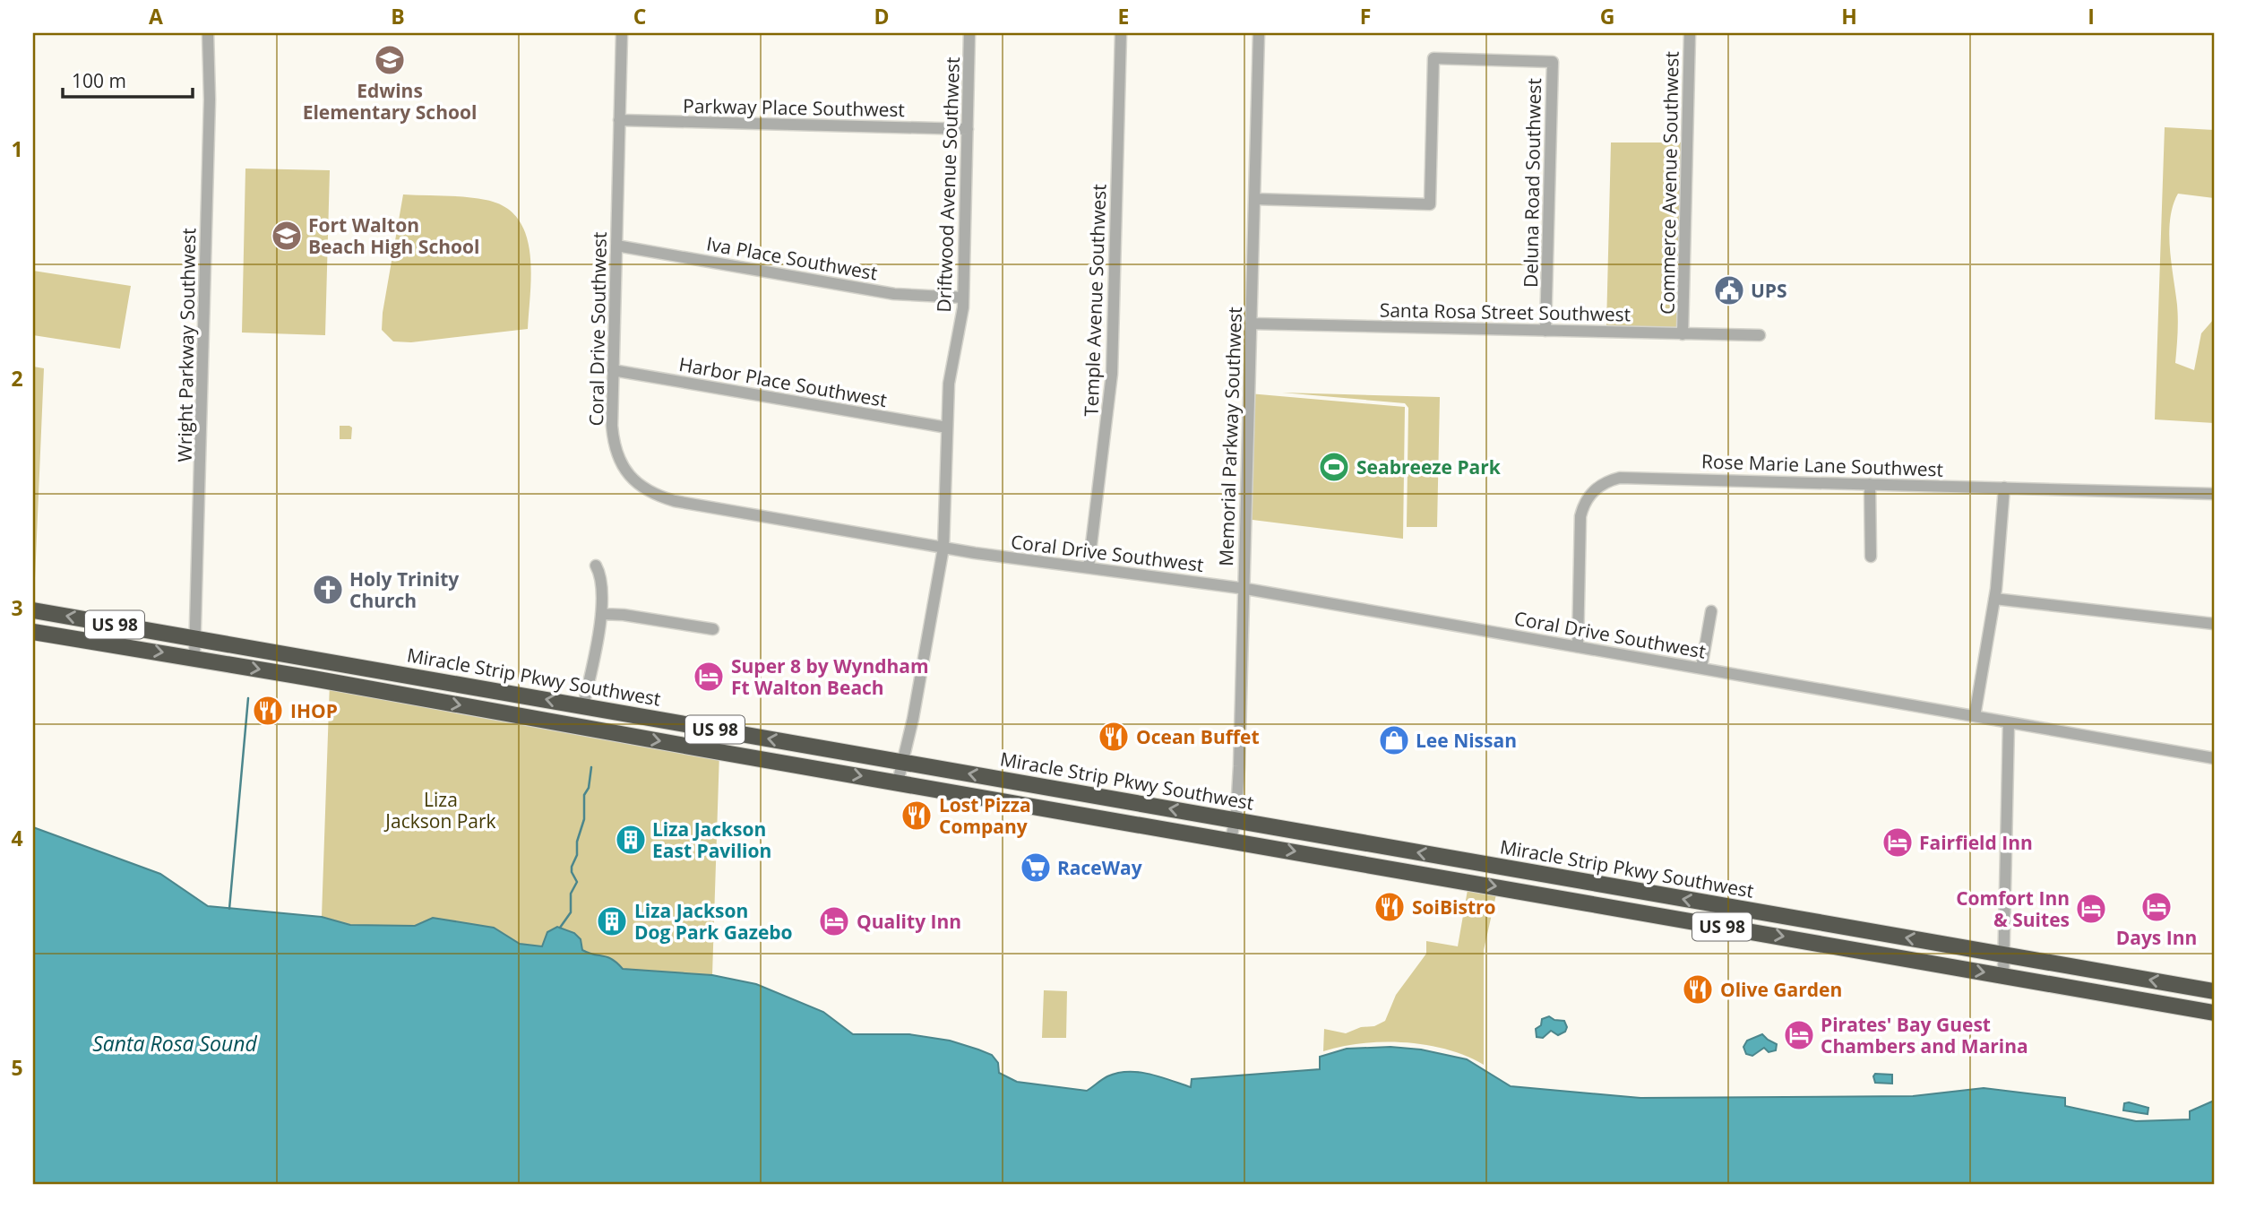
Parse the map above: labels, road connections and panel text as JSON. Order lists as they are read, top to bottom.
{
  "streets": {
    "highway": ["US 98", "Miracle Strip Pkwy Southwest"],
    "street": [
      "Parkway Place Southwest",
      "Deluna Road Southwest",
      "Commerce Avenue Southwest",
      "Driftwood Avenue Southwest",
      "Iva Place Southwest",
      "Temple Avenue Southwest",
      "Santa Rosa Street Southwest",
      "Coral Drive Southwest",
      "Wright Parkway Southwest",
      "Harbor Place Southwest",
      "Memorial Parkway Southwest",
      "Rose Marie Lane Southwest"
    ]
  },
  "crossings": [
    ["Parkway Place Southwest", "Driftwood Avenue Southwest"],
    ["Parkway Place Southwest", "Coral Drive Southwest"],
    ["Deluna Road Southwest", "Santa Rosa Street Southwest"],
    ["Deluna Road Southwest", "Memorial Parkway Southwest"],
    ["Commerce Avenue Southwest", "Santa Rosa Street Southwest"],
    ["Driftwood Avenue Southwest", "Iva Place Southwest"],
    ["Driftwood Avenue Southwest", "Coral Drive Southwest"],
    ["Driftwood Avenue Southwest", "Harbor Place Southwest"],
    ["Driftwood Avenue Southwest", "US 98"],
    ["Driftwood Avenue Southwest", "Miracle Strip Pkwy Southwest"],
    ["Iva Place Southwest", "Coral Drive Southwest"],
    ["Temple Avenue Southwest", "Coral Drive Southwest"],
    ["Santa Rosa Street Southwest", "Memorial Parkway Southwest"],
    ["Coral Drive Southwest", "Harbor Place Southwest"],
    ["Coral Drive Southwest", "Memorial Parkway Southwest"],
    ["Coral Drive Southwest", "Rose Marie Lane Southwest"],
    ["Wright Parkway Southwest", "US 98"],
    ["Wright Parkway Southwest", "Miracle Strip Pkwy Southwest"],
    ["Memorial Parkway Southwest", "US 98"],
    ["Memorial Parkway Southwest", "Miracle Strip Pkwy Southwest"]
  ],
  "water": ["Santa Rosa Sound"],
  "parks": ["Liza Jackson Park"],
  "places": {
    "school or university": ["Edwins Elementary School", "Fort Walton Beach High School"],
    "public building": ["UPS"],
    "sports": ["Seabreeze Park"],
    "church": ["Holy Trinity Church"],
    "hotel": [
      "Super 8 by Wyndham Ft Walton Beach",
      "Fairfield Inn",
      "Days Inn",
      "Comfort Inn & Suites",
      "Quality Inn",
      "Pirates' Bay Guest Chambers and Marina"
    ],
    "restaurant": [
      "IHOP",
      "Ocean Buffet",
      "Lost Pizza Company",
      "SoiBistro",
      "Olive Garden"
    ],
    "shop": ["Lee Nissan"],
    "building": ["Liza Jackson East Pavilion", "Liza Jackson Dog Park Gazebo"],
    "supermarket": ["RaceWay"]
  },
  "scale_bar": "100 m",
  "grid": {
    "columns": [
      "A",
      "B",
      "C",
      "D",
      "E",
      "F",
      "G",
      "H",
      "I"
    ],
    "rows": [
      "1",
      "2",
      "3",
      "4",
      "5"
    ]
  }
}
